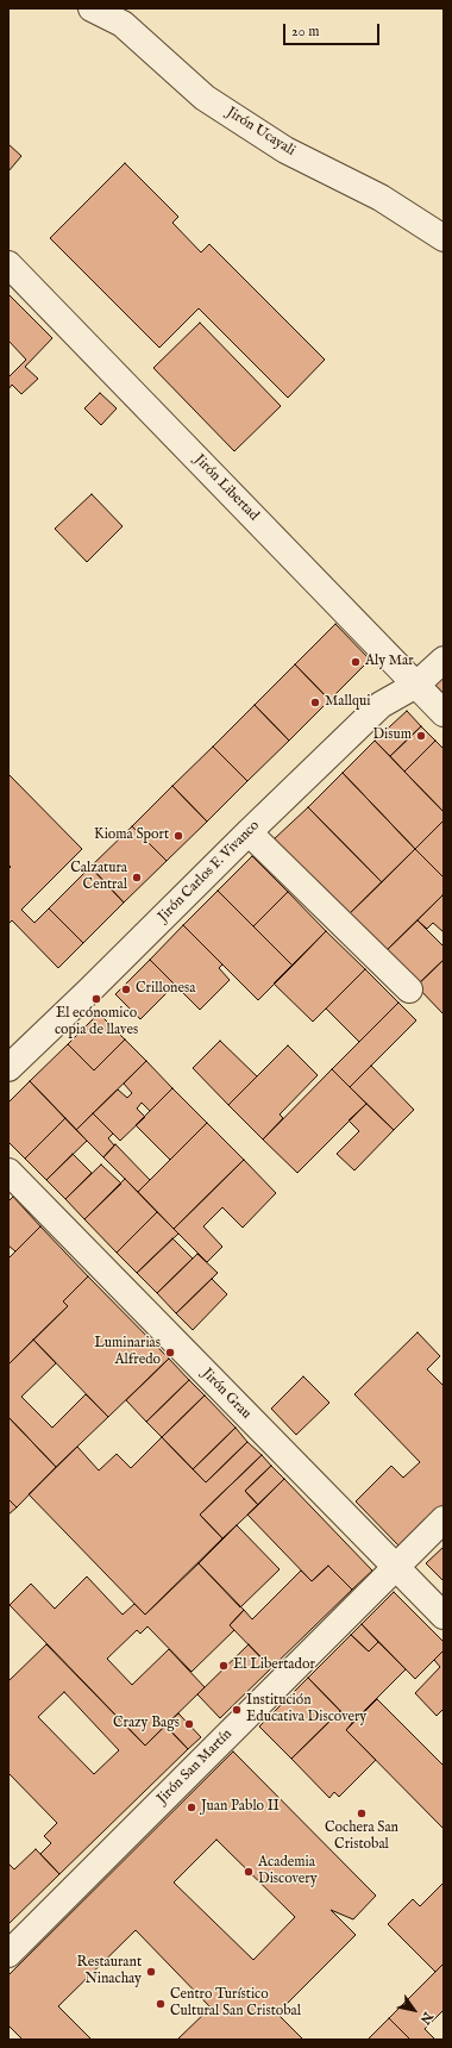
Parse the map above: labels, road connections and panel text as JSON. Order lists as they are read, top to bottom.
{
  "streets": {
    "street": [
      "Jirón Ucayali",
      "Jirón Libertad",
      "Jirón Carlos F. Vivanco",
      "Jirón Grau",
      "Jirón San Martín"
    ]
  },
  "crossings": [
    ["Jirón Libertad", "Jirón Carlos F. Vivanco"],
    ["Jirón Grau", "Jirón San Martín"]
  ],
  "places": [
    "Aly Mar",
    "Mallqui",
    "Disum",
    "Kioma Sport",
    "Calzatura Central",
    "Crillonesa",
    "El ecónomico copia de llaves",
    "Luminarias Alfredo",
    "El Libertador",
    "Institución Educativa Discovery",
    "Crazy Bags",
    "Juan Pablo II",
    "Cochera San Cristobal",
    "Academia Discovery",
    "Restaurant Ninachay",
    "Centro Turístico Cultural San Cristobal"
  ],
  "scale_bar": "20 m",
  "north": "bottom right"
}
